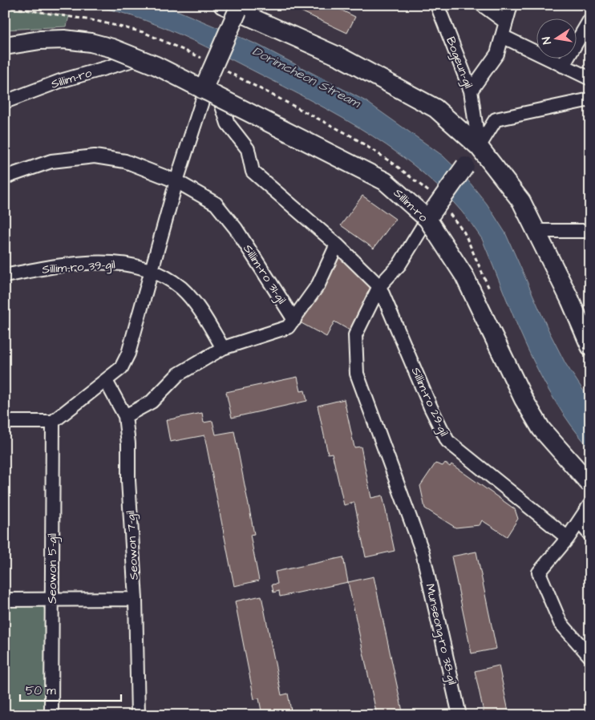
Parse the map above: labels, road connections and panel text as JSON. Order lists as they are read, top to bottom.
{
  "streets": {
    "main road": ["Sillim-ro"],
    "street": [
      "Bogeun-gil",
      "Sillim-ro 39-gil",
      "Sillim-ro 31-gil",
      "Sillim-ro 29-gil",
      "Seowon 7-gil",
      "Seowon 5-gil",
      "Munseong-ro 38-gil"
    ]
  },
  "crossings": [
    ["Sillim-ro", "Sillim-ro 29-gil"],
    ["Sillim-ro 29-gil", "Munseong-ro 38-gil"]
  ],
  "water": ["Dorimcheon Stream"],
  "scale_bar": "50 m",
  "north": "left"
}
